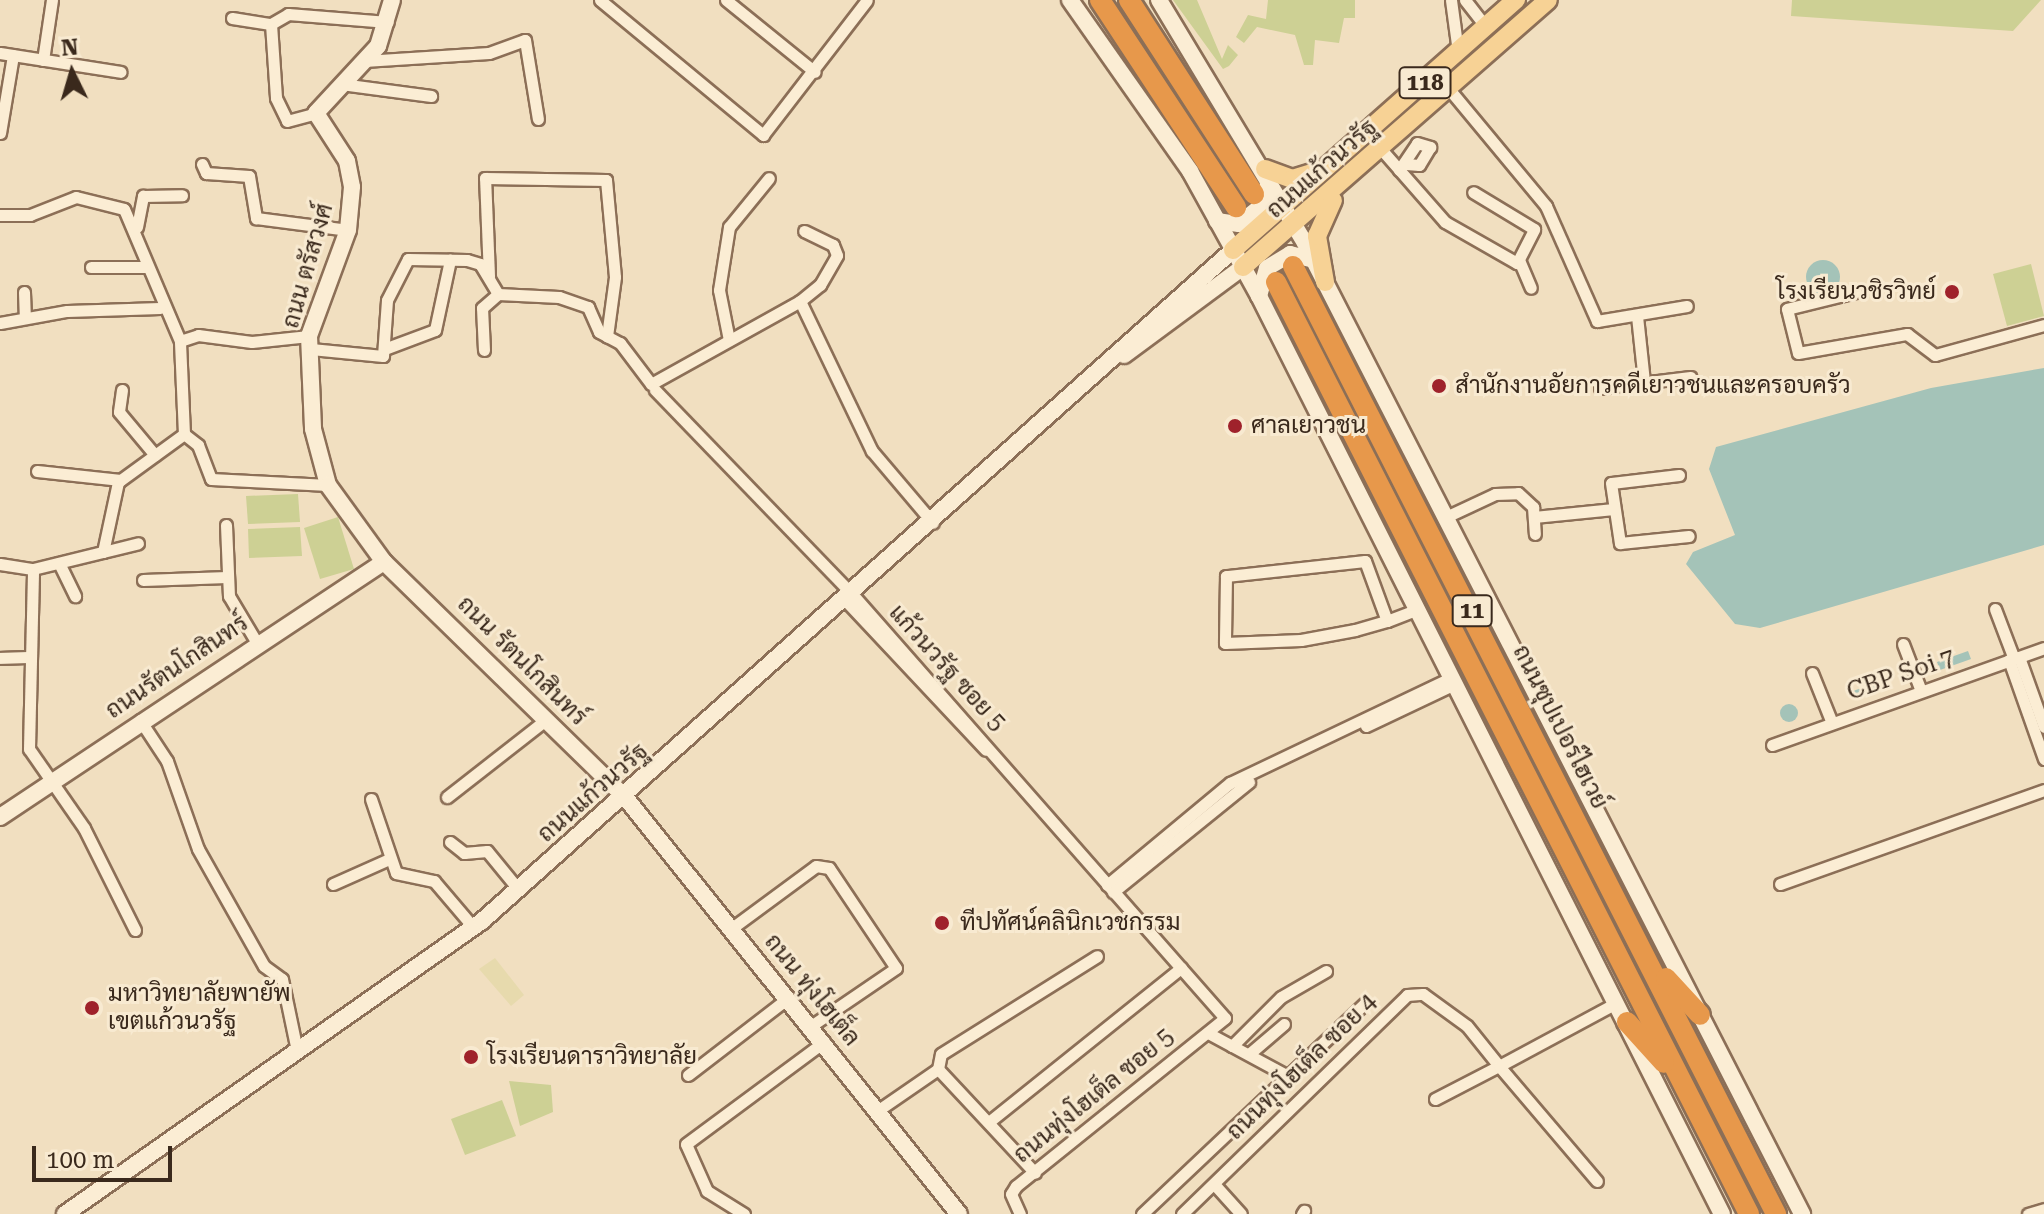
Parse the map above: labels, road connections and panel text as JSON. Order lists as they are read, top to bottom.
{
  "streets": {
    "highway": ["11", "ถนนซุปเปอร์ไฮเวย์"],
    "main road": ["118", "ถนนแก้วนวรัฐ"],
    "street": [
      "ถนน ตรัสวงศ์",
      "ถนน รัตนโกสินทร์",
      "ถนนรัตนโกสินทร์",
      "แก้วนวรัฐ ซอย 5",
      "CBP Soi 7",
      "ถนน ทุ่งโฮเต็ล",
      "ถนนทุ่งโฮเต็ล ซอย 4",
      "ถนนทุ่งโฮเต็ล ซอย 5"
    ]
  },
  "crossings": [
    ["ถนนแก้วนวรัฐ", "ถนน รัตนโกสินทร์"],
    ["ถนนแก้วนวรัฐ", "แก้วนวรัฐ ซอย 5"],
    ["ถนนแก้วนวรัฐ", "ถนน ทุ่งโฮเต็ล"],
    ["ถนน ตรัสวงศ์", "ถนน รัตนโกสินทร์"],
    ["ถนน ตรัสวงศ์", "ถนนรัตนโกสินทร์"],
    ["ถนน รัตนโกสินทร์", "ถนนรัตนโกสินทร์"],
    ["ถนน รัตนโกสินทร์", "ถนน ทุ่งโฮเต็ล"],
    ["แก้วนวรัฐ ซอย 5", "ถนนทุ่งโฮเต็ล ซอย 5"]
  ],
  "places": [
    "โรงเรียนวชิรวิทย์",
    "สำนักงานอัยการคดีเยาวชนและครอบครัว",
    "ศาลเยาวชน",
    "ทีปทัศน์คลินิกเวชกรรม",
    "มหาวิทยาลัยพายัพ เขตแก้วนวรัฐ",
    "โรงเรียนดาราวิทยาลัย"
  ],
  "scale_bar": "100 m",
  "north": "top"
}
